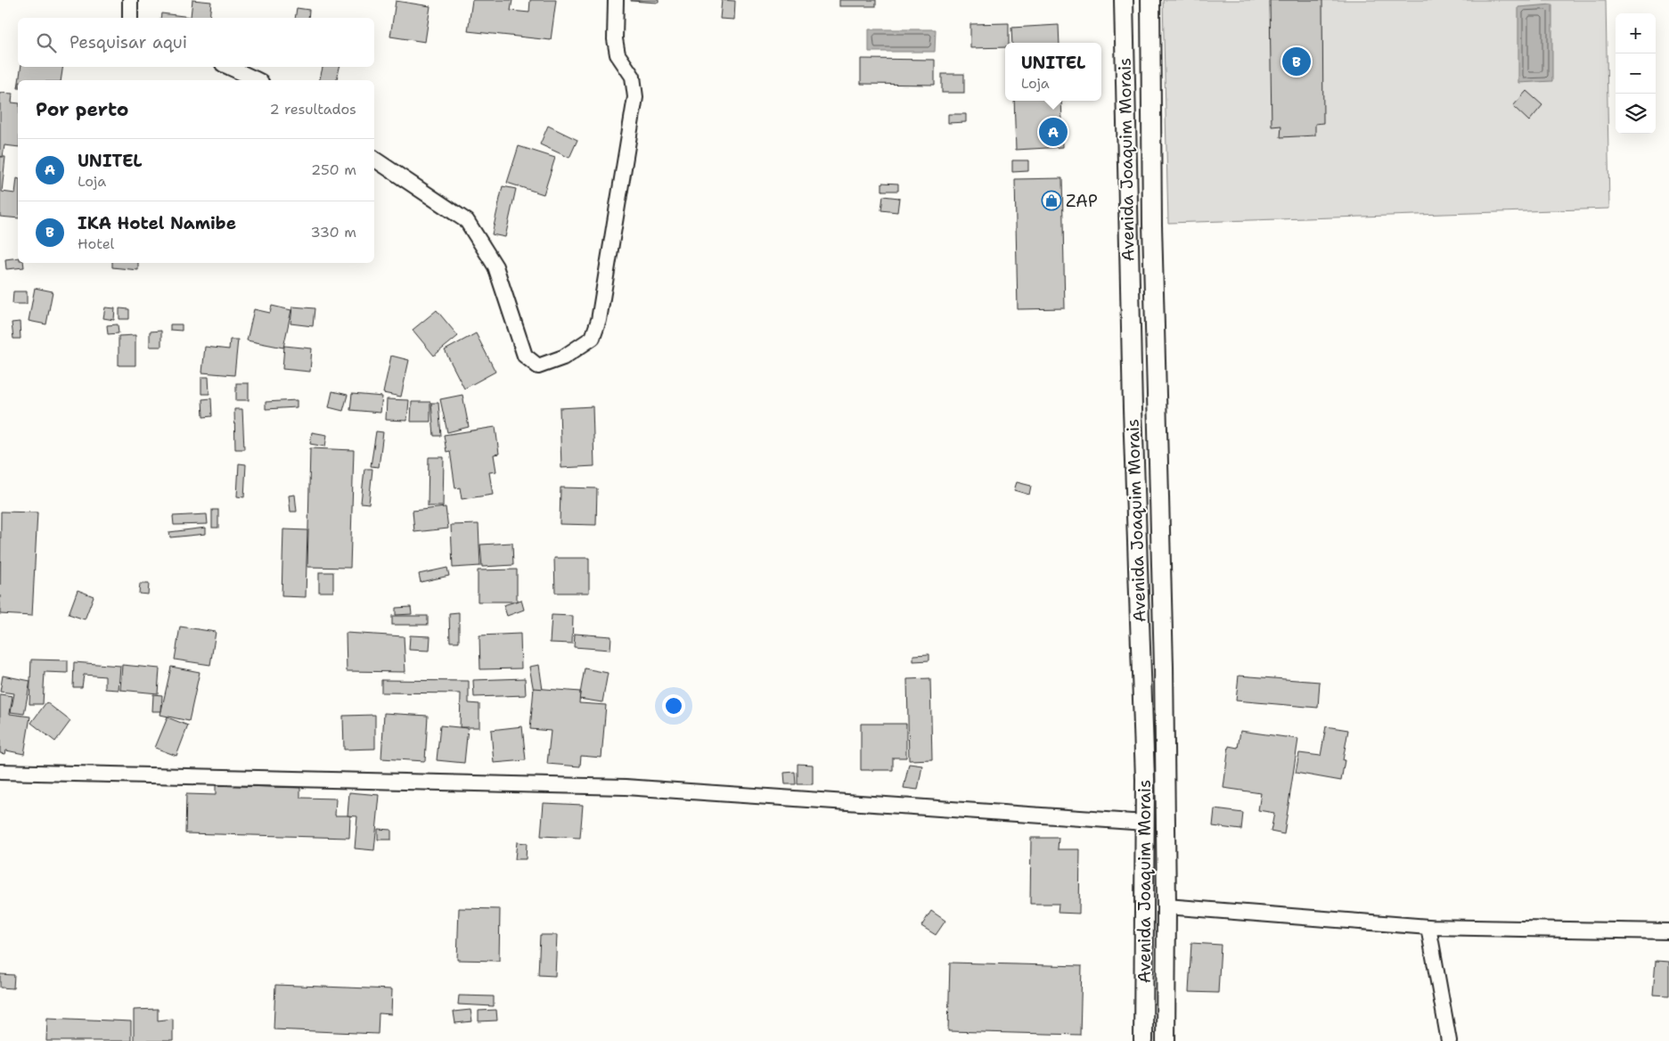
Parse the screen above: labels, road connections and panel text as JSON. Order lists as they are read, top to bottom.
{
  "streets": {
    "street": ["Avenida Joaquim Morais"]
  },
  "places": {
    "shop": ["ZAP"]
  },
  "page": {
    "map_buttons": ["+", "−"],
    "search": "Pesquisar aqui",
    "popup": ["UNITEL", "Loja"],
    "pins": ["B", "A"],
    "heading": ["Por perto", "2 resultados"],
    "list": [
      {
        "mark": "A",
        "name": "UNITEL",
        "note": "Loja",
        "value": "250 m"
      },
      {
        "mark": "B",
        "name": "IKA Hotel Namibe",
        "note": "Hotel",
        "value": "330 m"
      }
    ]
  }
}
